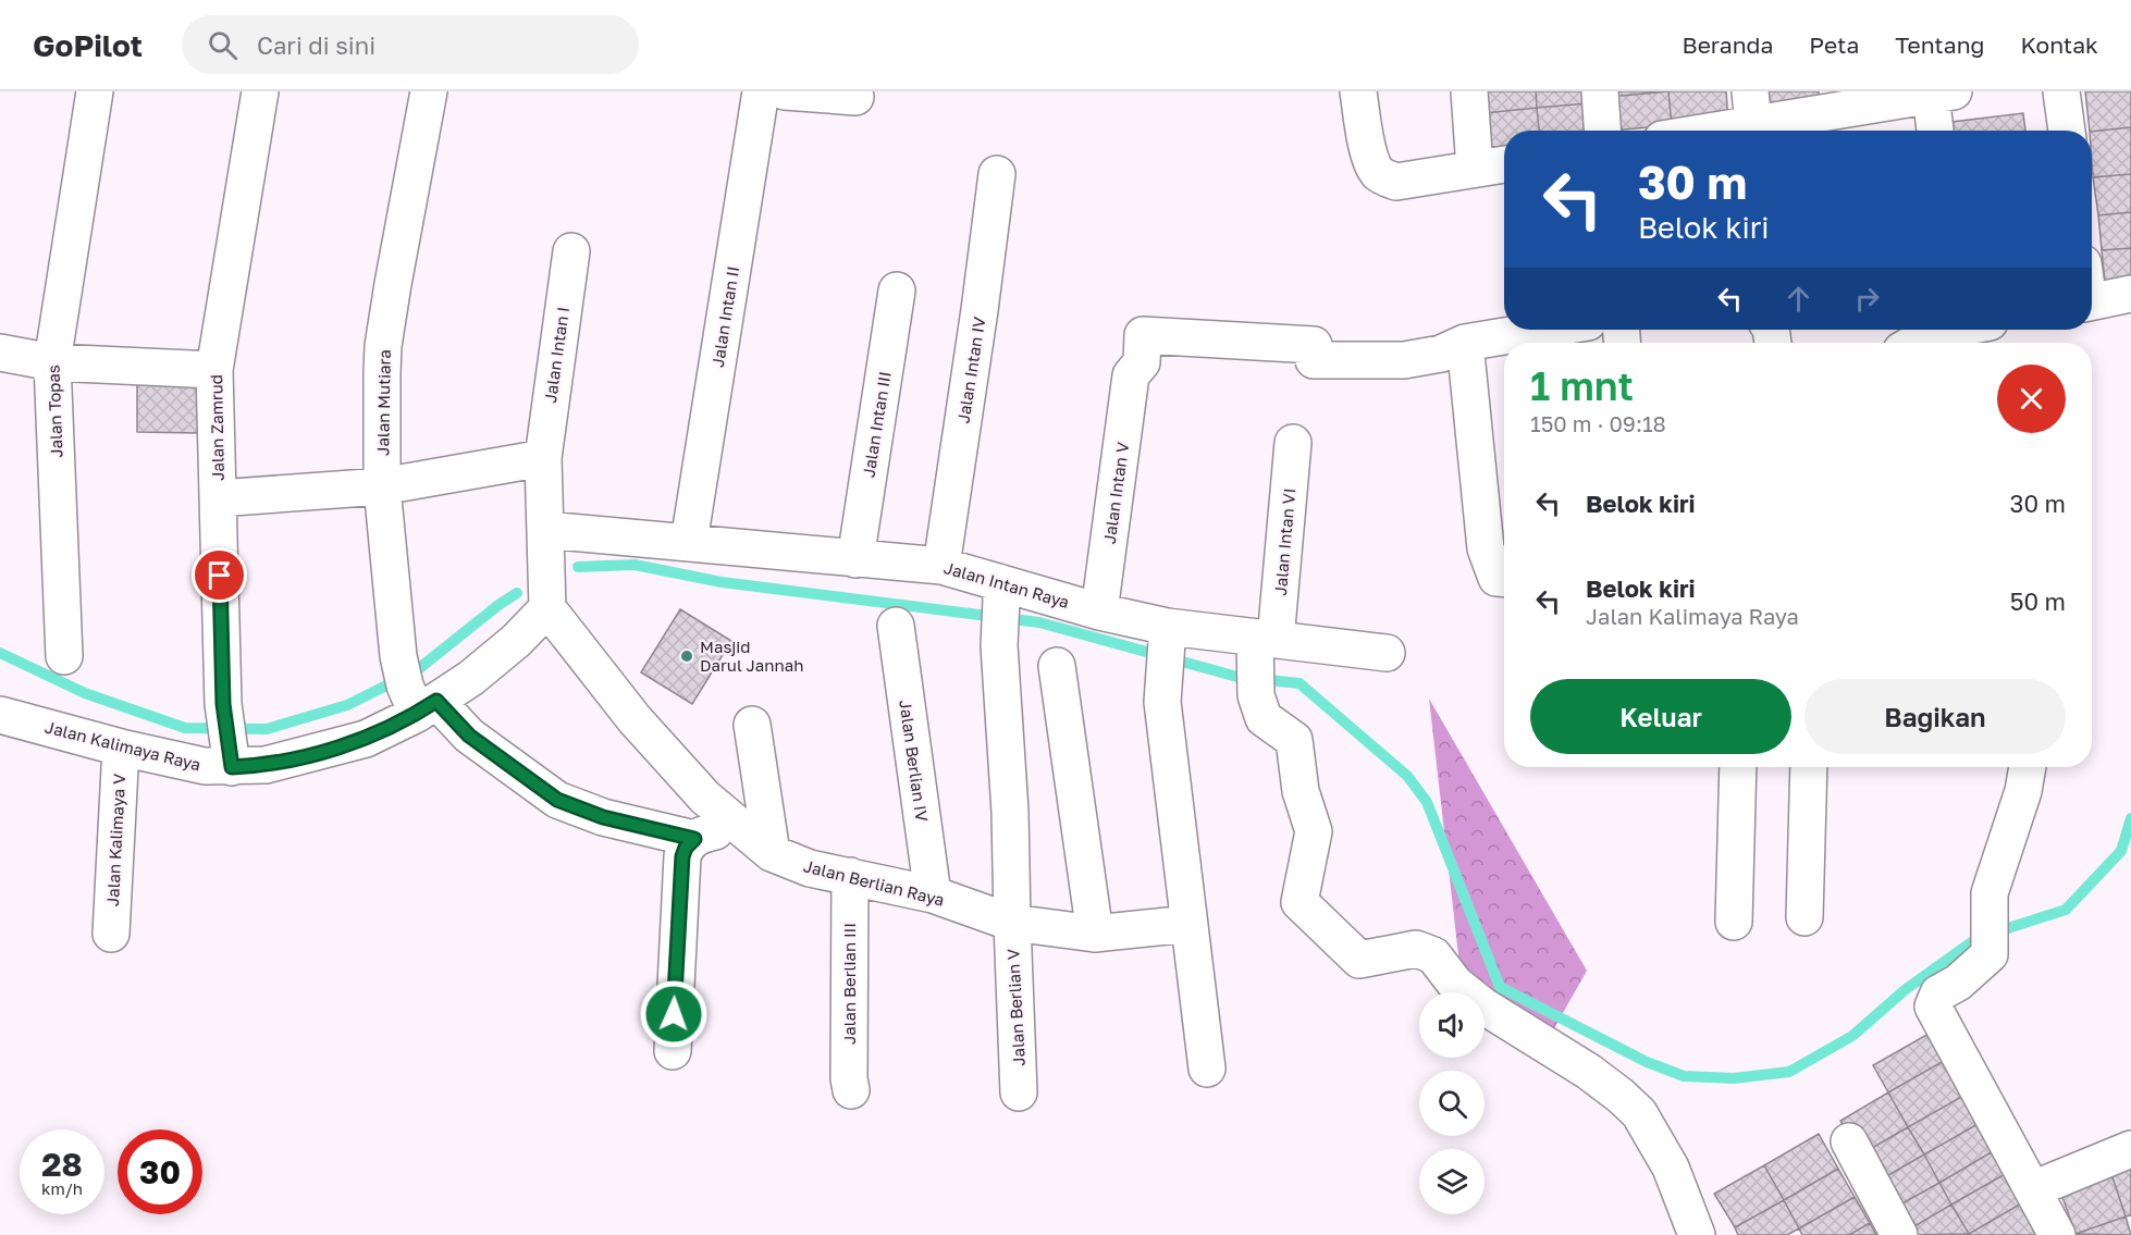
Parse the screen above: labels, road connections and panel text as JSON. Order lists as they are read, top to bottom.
{
  "streets": {
    "street": [
      "Jalan Intan II",
      "Jalan Intan I",
      "Jalan Intan IV",
      "Jalan Mutiara",
      "Jalan Topas",
      "Jalan Intan III",
      "Jalan Zamrud",
      "Jalan Intan V",
      "Jalan Intan VI",
      "Jalan Intan Raya",
      "Jalan Kalimaya Raya",
      "Jalan Berlian IV",
      "Jalan Kalimaya V",
      "Jalan Berlian Raya",
      "Jalan Berlian III",
      "Jalan Berlian V"
    ]
  },
  "crossings": [
    ["Jalan Intan II", "Jalan Intan Raya"],
    ["Jalan Intan I", "Jalan Intan Raya"],
    ["Jalan Intan I", "Jalan Kalimaya Raya"],
    ["Jalan Intan I", "Jalan Berlian Raya"],
    ["Jalan Intan IV", "Jalan Intan Raya"],
    ["Jalan Mutiara", "Jalan Kalimaya Raya"],
    ["Jalan Intan III", "Jalan Intan Raya"],
    ["Jalan Zamrud", "Jalan Kalimaya Raya"],
    ["Jalan Intan V", "Jalan Intan Raya"],
    ["Jalan Intan VI", "Jalan Intan Raya"],
    ["Jalan Intan Raya", "Jalan Berlian V"],
    ["Jalan Kalimaya Raya", "Jalan Kalimaya V"],
    ["Jalan Kalimaya Raya", "Jalan Berlian Raya"],
    ["Jalan Berlian IV", "Jalan Berlian Raya"],
    ["Jalan Berlian Raya", "Jalan Berlian III"],
    ["Jalan Berlian Raya", "Jalan Berlian V"]
  ],
  "places": ["Masjid Darul Jannah"],
  "page": {
    "header": "GoPilot",
    "search": "Cari di sini",
    "nav": [
      "Beranda",
      "Peta",
      "Tentang",
      "Kontak"
    ],
    "turn": ["30 m", "Belok kiri"],
    "heading": ["1 mnt", "150 m · 09:18"],
    "list": [
      {
        "name": "Belok kiri",
        "value": "30 m"
      },
      {
        "name": "Belok kiri",
        "note": "Jalan Kalimaya Raya",
        "value": "50 m"
      }
    ],
    "buttons": ["Keluar", "Bagikan"],
    "speed": "28 km/h",
    "limit": "30"
  }
}
